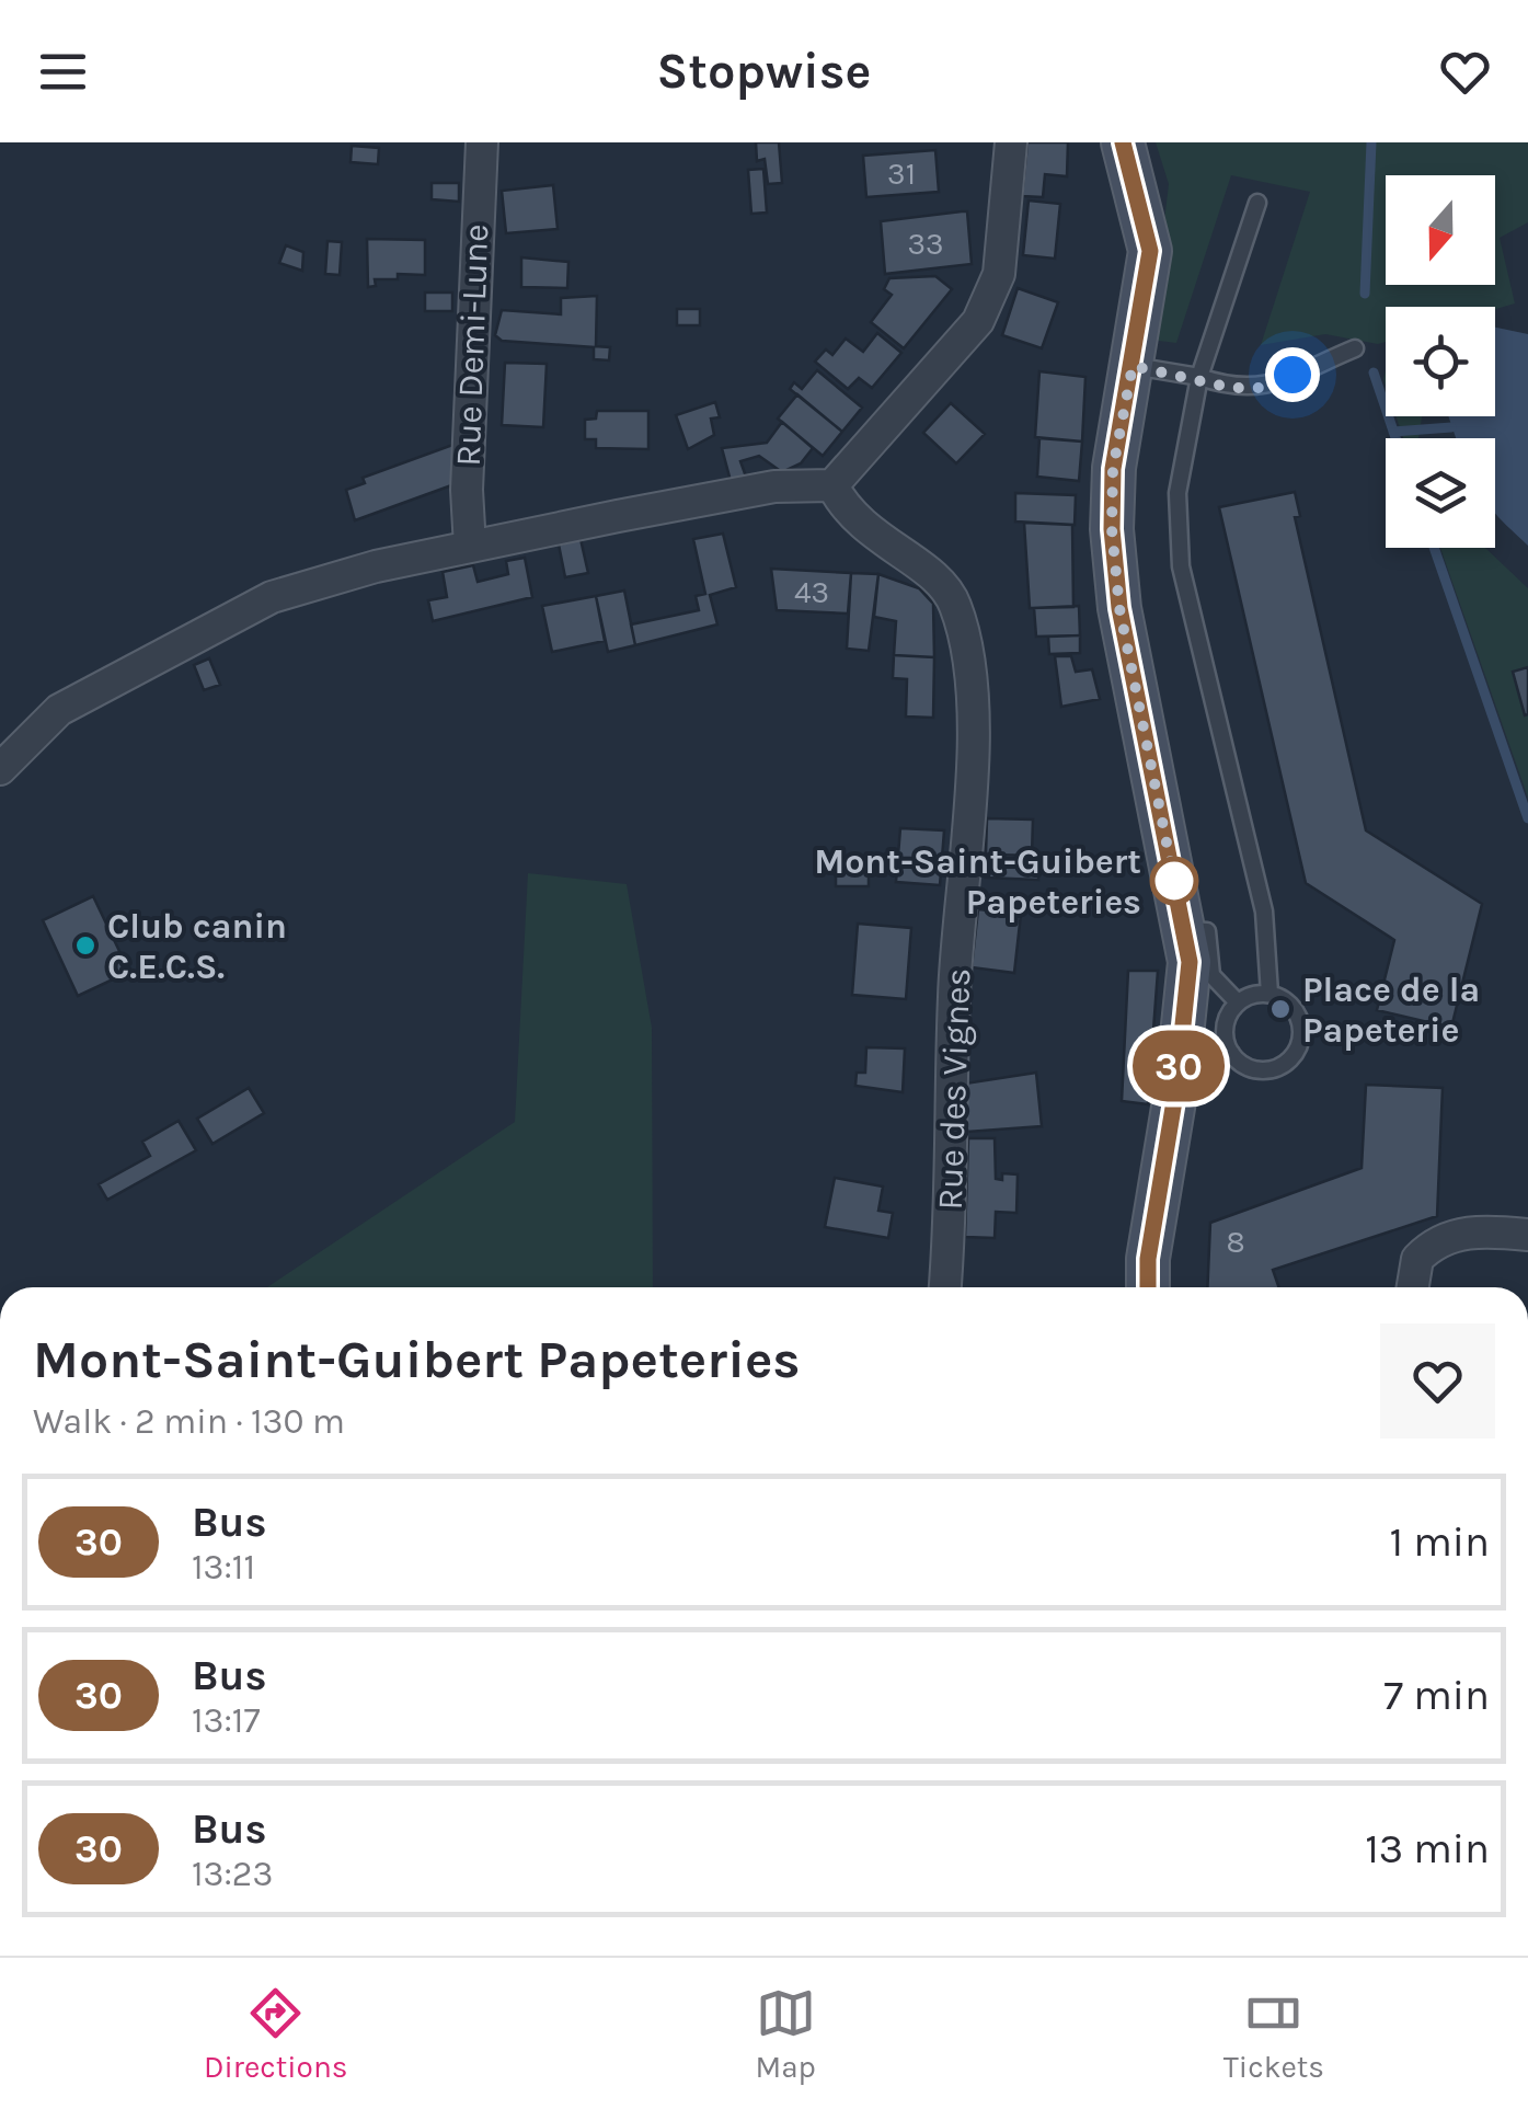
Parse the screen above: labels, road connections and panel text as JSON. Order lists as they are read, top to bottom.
{
  "streets": {
    "street": ["Rue Demi-Lune", "Rue des Vignes"]
  },
  "places": ["Mont-Saint-Guibert Papeteries", "Club canin C.E.C.S.", "Place de la Papeterie"],
  "lines": ["bus line 30"],
  "house_numbers": [
    "31",
    "33",
    "43",
    "8"
  ],
  "north": "bottom",
  "page": {
    "header": "Stopwise",
    "on_map": "30",
    "heading": ["Mont-Saint-Guibert Papeteries", "Walk · 2 min · 130 m"],
    "list": [
      {
        "mark": "30",
        "name": "Bus",
        "note": "13:11",
        "value": "1 min"
      },
      {
        "mark": "30",
        "name": "Bus",
        "note": "13:17",
        "value": "7 min"
      },
      {
        "mark": "30",
        "name": "Bus",
        "note": "13:23",
        "value": "13 min"
      }
    ],
    "tabs": ["Directions", "Map", "Tickets"]
  }
}
